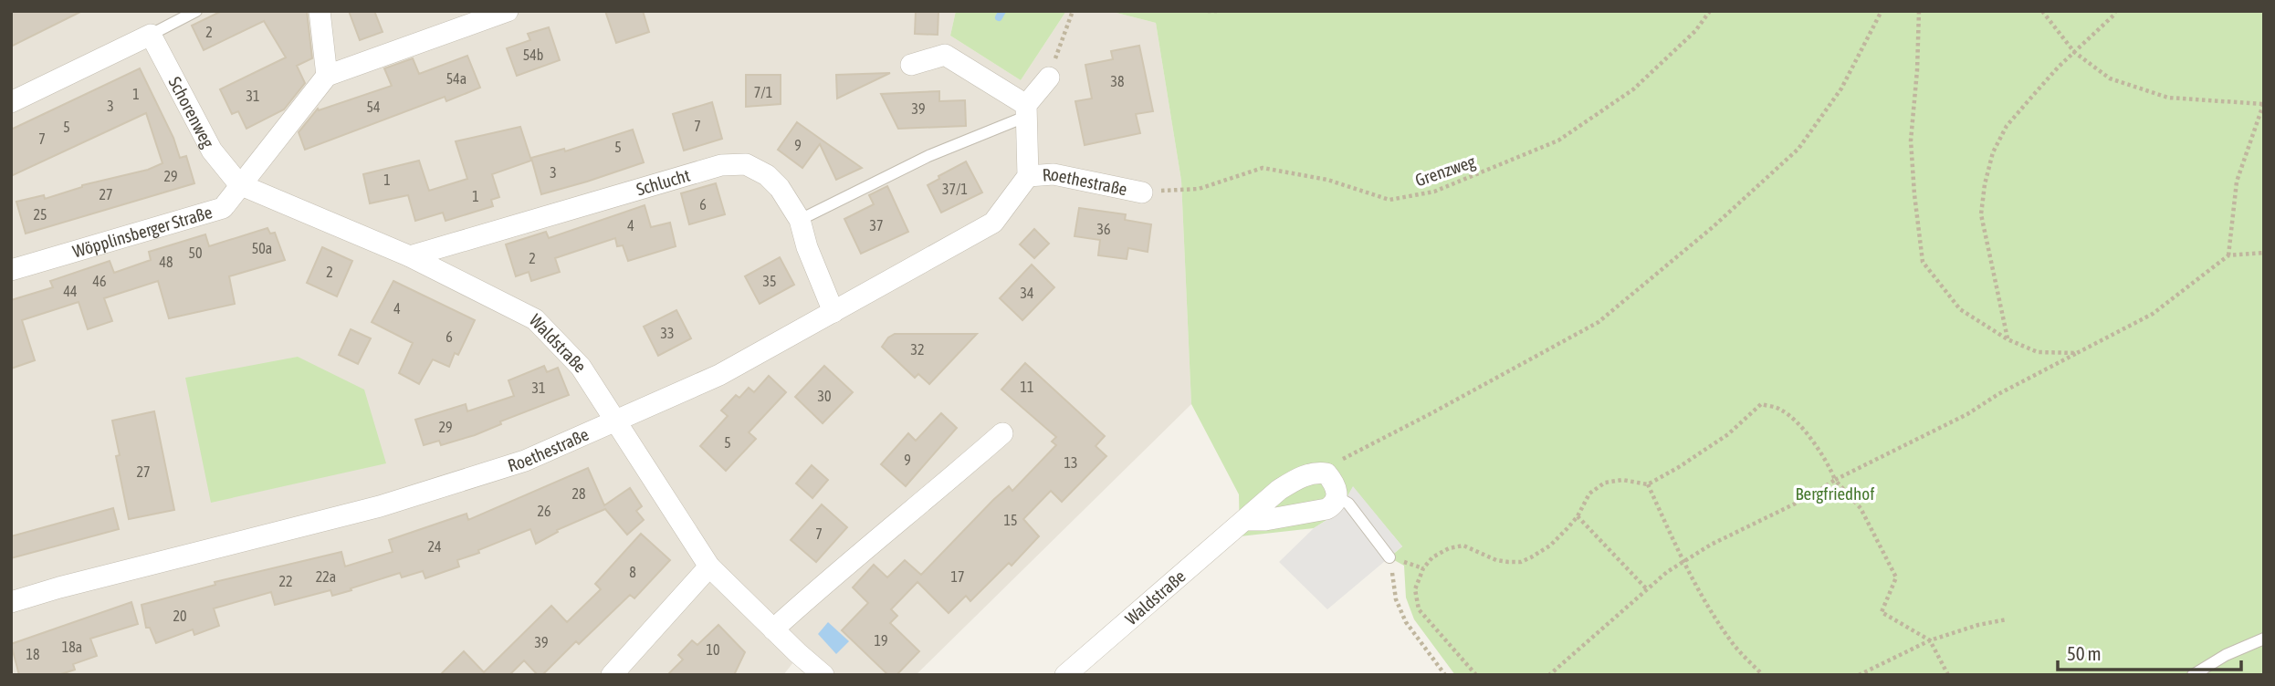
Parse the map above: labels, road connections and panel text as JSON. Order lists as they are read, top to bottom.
{
  "streets": {
    "street": [
      "Schorenweg",
      "Schlucht",
      "Roethestraße",
      "Wöpplinsberger Straße",
      "Waldstraße"
    ],
    "path": ["Grenzweg"]
  },
  "crossings": [
    ["Schorenweg", "Wöpplinsberger Straße"],
    ["Schorenweg", "Waldstraße"],
    ["Grenzweg", "Roethestraße"],
    ["Schlucht", "Roethestraße"],
    ["Schlucht", "Waldstraße"],
    ["Roethestraße", "Waldstraße"],
    ["Wöpplinsberger Straße", "Waldstraße"]
  ],
  "parks": ["Bergfriedhof"],
  "house_numbers": [
    "2",
    "54b",
    "54a",
    "38",
    "7/1",
    "1",
    "31",
    "3",
    "54",
    "39",
    "7",
    "5",
    "7",
    "9",
    "5",
    "3",
    "29",
    "1",
    "37/1",
    "27",
    "1",
    "6",
    "25",
    "4",
    "37",
    "36",
    "50a",
    "50",
    "2",
    "48",
    "2",
    "46",
    "35",
    "44",
    "34",
    "4",
    "33",
    "6",
    "32",
    "11",
    "31",
    "30",
    "29",
    "5",
    "9",
    "13",
    "27",
    "28",
    "26",
    "15",
    "7",
    "24",
    "8",
    "22a",
    "17",
    "22",
    "20",
    "19",
    "39",
    "18a",
    "10",
    "18"
  ],
  "scale_bar": "50 m"
}
